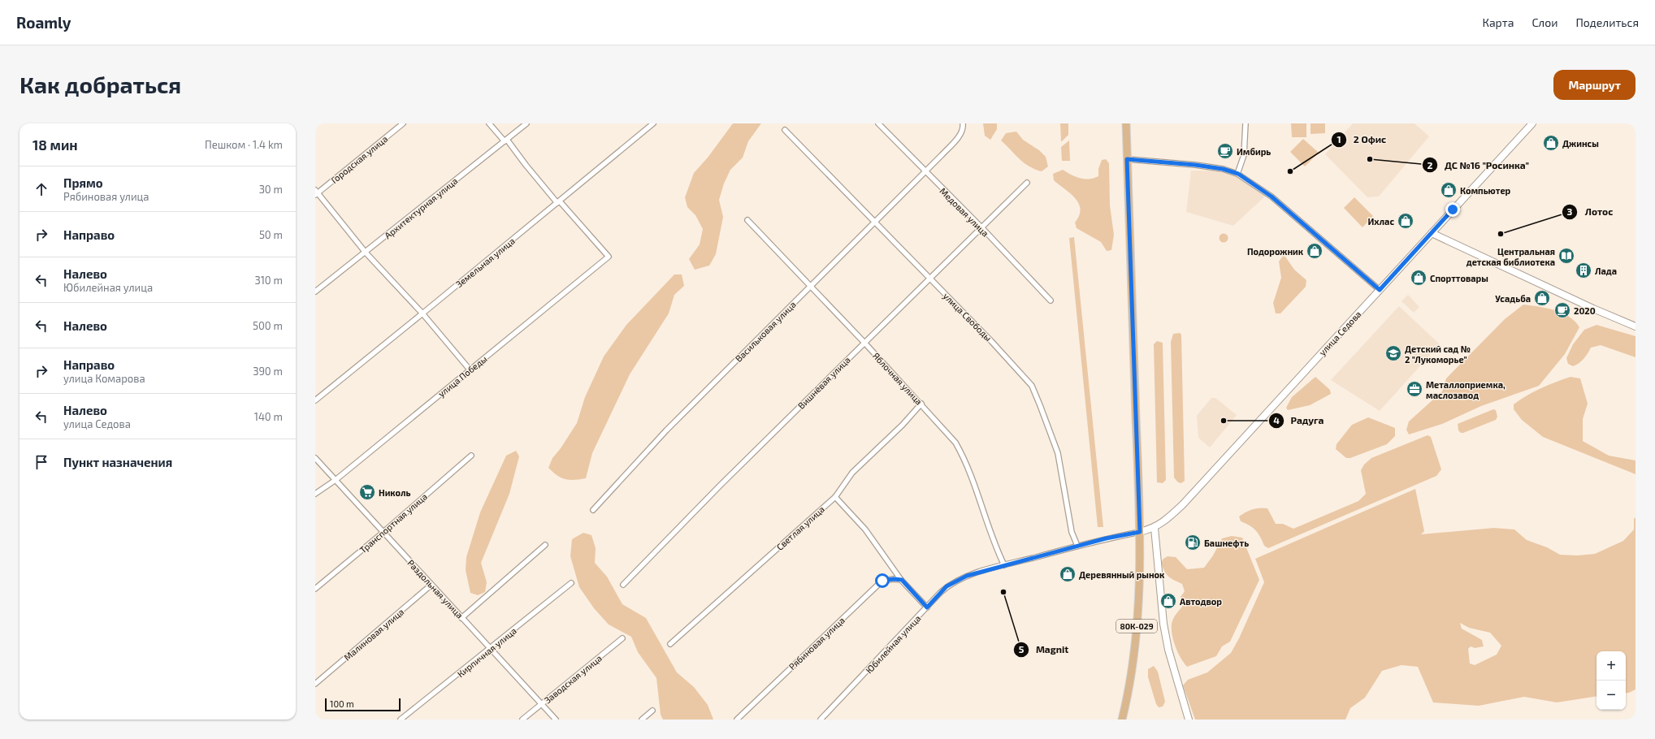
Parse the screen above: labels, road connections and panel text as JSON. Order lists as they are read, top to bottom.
{
  "streets": {
    "main road": ["улица Седова", "80К-029"],
    "street": [
      "Городская улица",
      "Архитектурная улица",
      "Медовая улица",
      "Земельная улица",
      "улица Свободы",
      "Васильковая улица",
      "улица Победы",
      "Яблочная улица",
      "Вишнёвая улица",
      "Транспортная улица",
      "Светлая улица",
      "Раздольная улица",
      "Малиновая улица",
      "Рябиновая улица",
      "Юбилейная улица",
      "Кирпичная улица",
      "Заводская улица"
    ]
  },
  "crossings": [
    ["Медовая улица", "Васильковая улица"],
    ["Медовая улица", "Вишнёвая улица"],
    ["Земельная улица", "улица Победы"],
    ["улица Свободы", "Васильковая улица"],
    ["улица Свободы", "Вишнёвая улица"],
    ["улица Свободы", "Юбилейная улица"],
    ["Васильковая улица", "Яблочная улица"],
    ["улица Седова", "80К-029"],
    ["улица Седова", "Юбилейная улица"],
    ["улица Победы", "Раздольная улица"],
    ["Яблочная улица", "Вишнёвая улица"],
    ["Яблочная улица", "Светлая улица"],
    ["Яблочная улица", "Юбилейная улица"],
    ["Транспортная улица", "Раздольная улица"],
    ["Раздольная улица", "Малиновая улица"],
    ["Раздольная улица", "Кирпичная улица"],
    ["Раздольная улица", "Заводская улица"],
    ["80К-029", "Юбилейная улица"]
  ],
  "places": {
    "shop": [
      "Джинсы",
      "Компьютер",
      "Ихлас",
      "Подорожник",
      "Спорттовары",
      "Усадьба",
      "Деревянный рынок",
      "Автодвор"
    ],
    "cafe": ["Имбирь", "2020"],
    "other": [
      "ДС №16 \"Росинка\"",
      "2 Офис",
      "Лотос",
      "Радуга",
      "Magnit"
    ],
    "library": ["Центральная детская библиотека"],
    "building": ["Лада"],
    "school or university": ["Детский сад № 2 \"Лукоморье\""],
    "office": ["Металлоприемка, маслозавод"],
    "supermarket": ["Николь"],
    "fuel station": ["Башнефть"]
  },
  "scale_bar": "100 m",
  "page": {
    "header": "Roamly",
    "nav": ["Карта", "Слои", "Поделиться"],
    "buttons": "Маршрут",
    "title": "Как добраться",
    "heading": ["18 мин", "Пешком · 1.4 km"],
    "list": [
      ["Прямо", "Рябиновая улица", "30 m"],
      ["Направо", "50 m"],
      ["Налево", "Юбилейная улица", "310 m"],
      ["Налево", "500 m"],
      ["Направо", "улица Комарова", "390 m"],
      ["Налево", "улица Седова", "140 m"],
      "Пункт назначения"
    ],
    "map_buttons": ["+", "−"],
    "scale": "100 m"
  }
}
